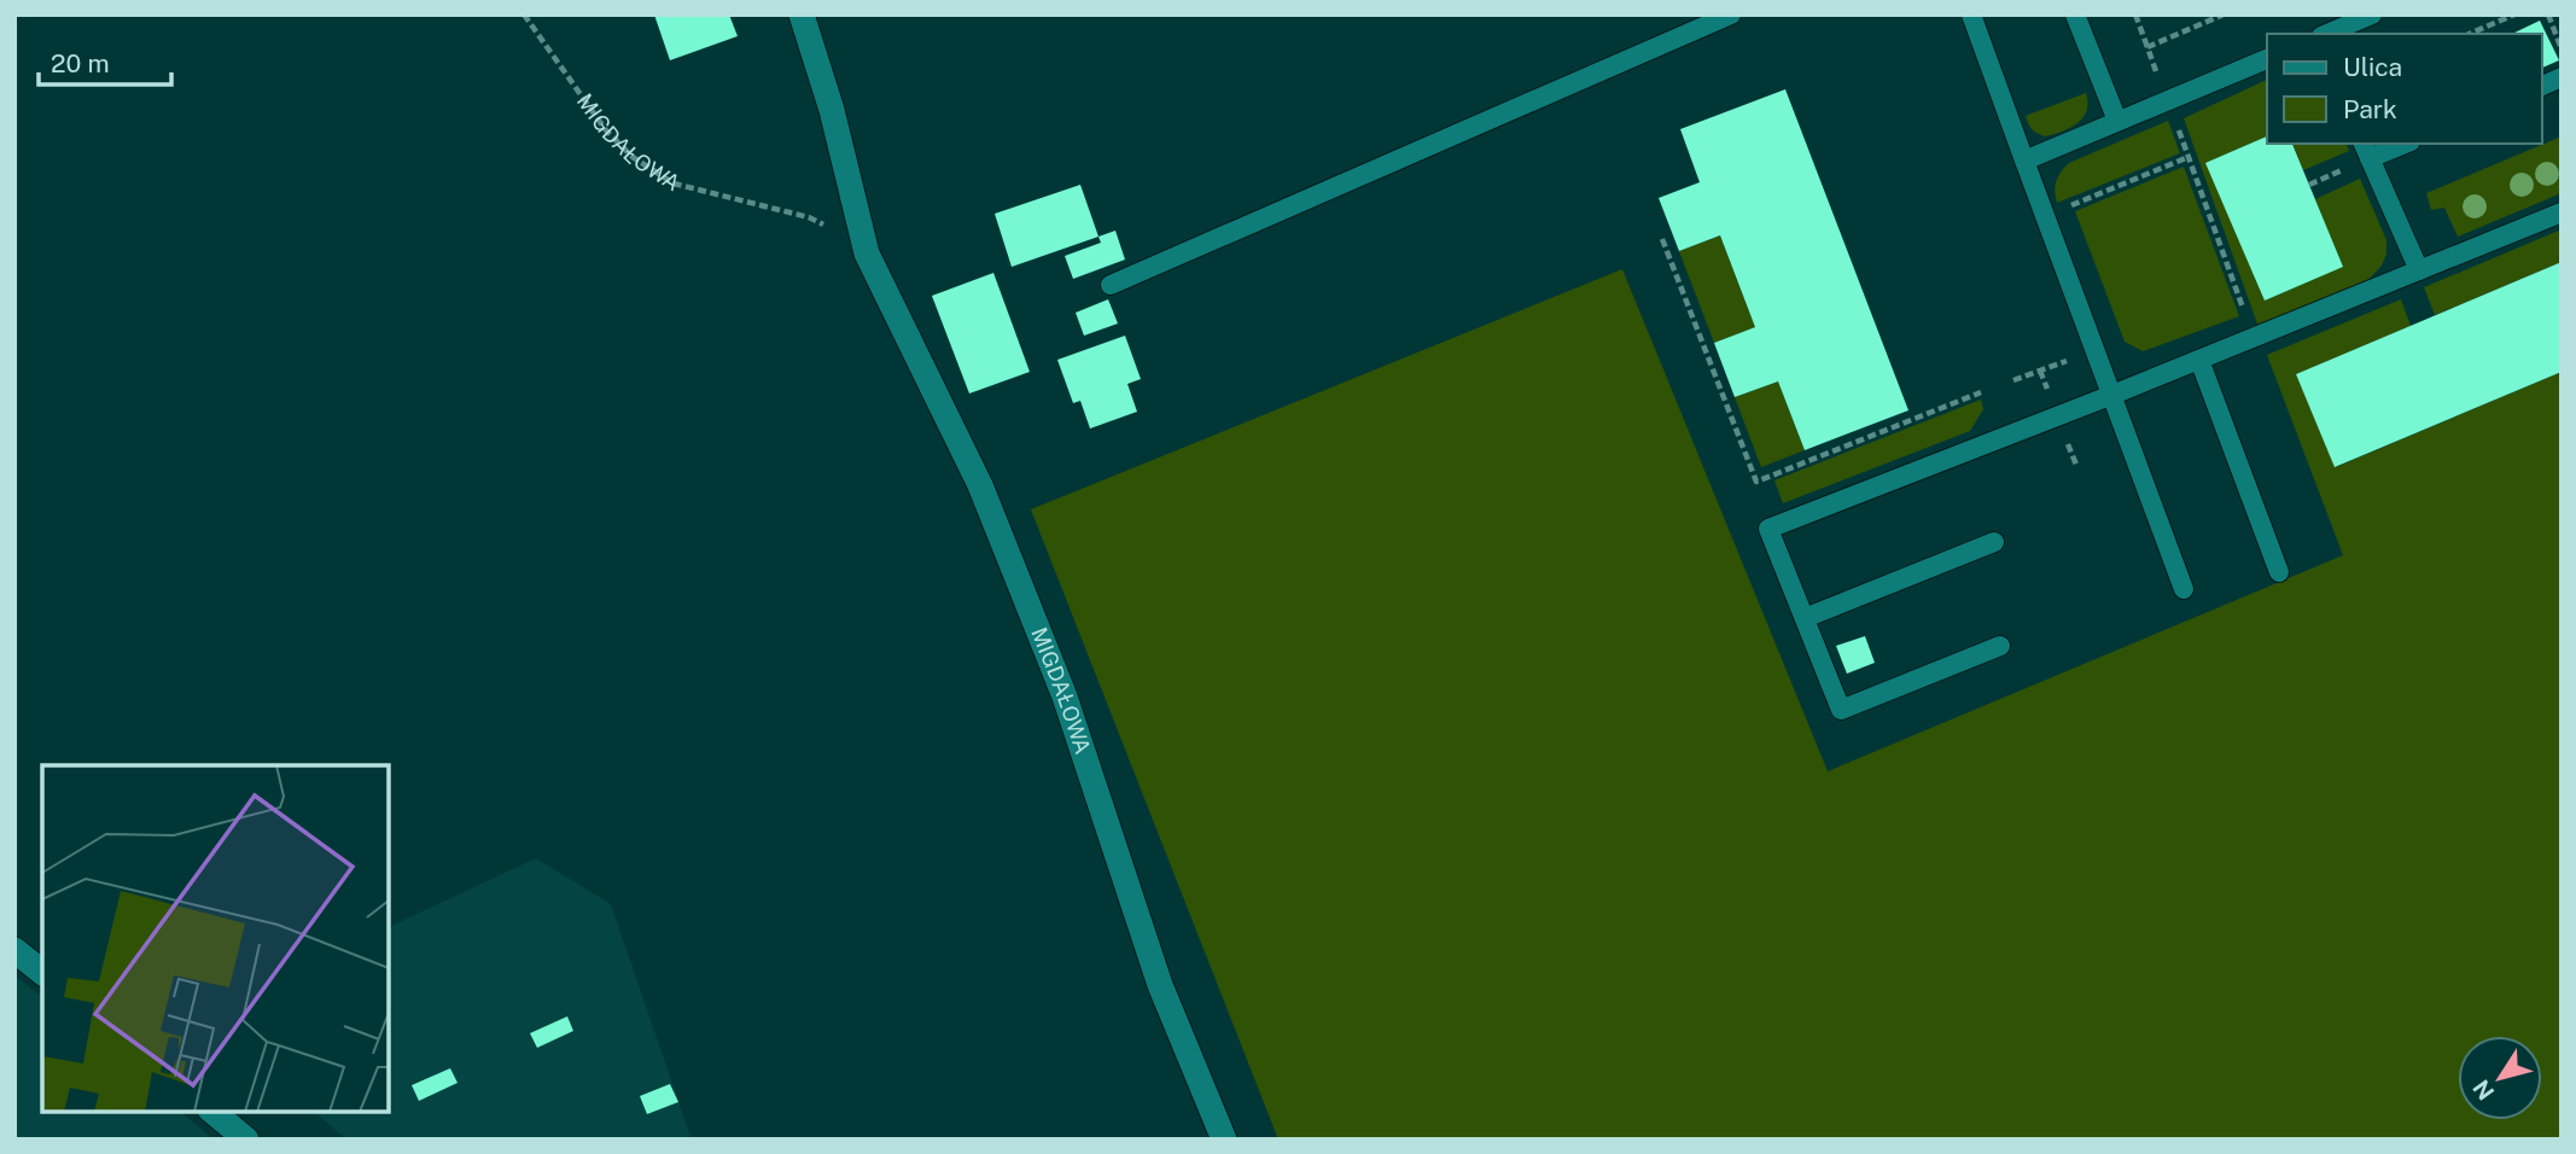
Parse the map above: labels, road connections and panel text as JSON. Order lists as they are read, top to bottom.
{
  "streets": {
    "street": ["MIGDAŁOWA"]
  },
  "legend": ["Ulica", "Park"],
  "scale_bar": "20 m",
  "north": "bottom left"
}
